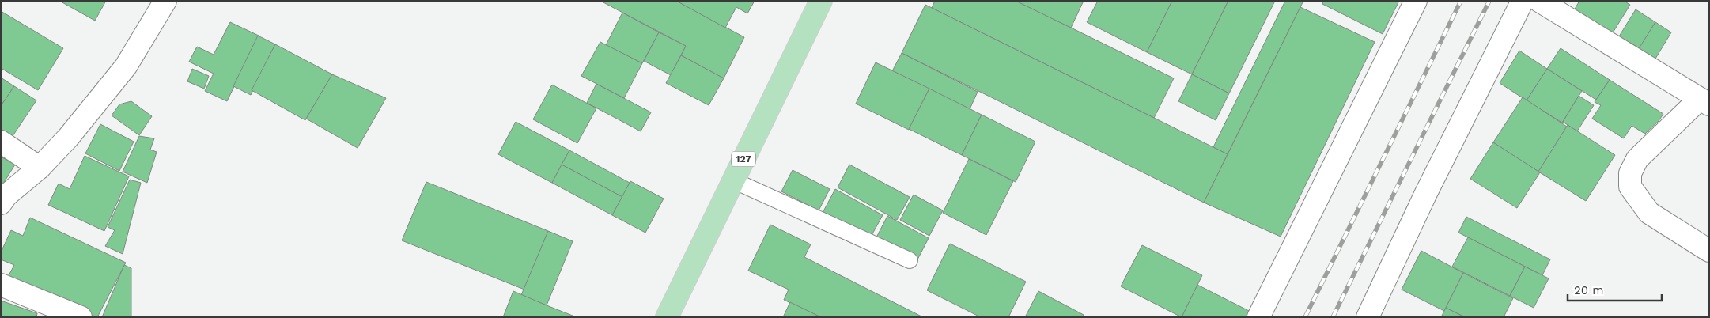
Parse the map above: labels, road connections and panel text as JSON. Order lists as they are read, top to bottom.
{
  "streets": {
    "main road": ["127"]
  },
  "scale_bar": "20 m"
}
